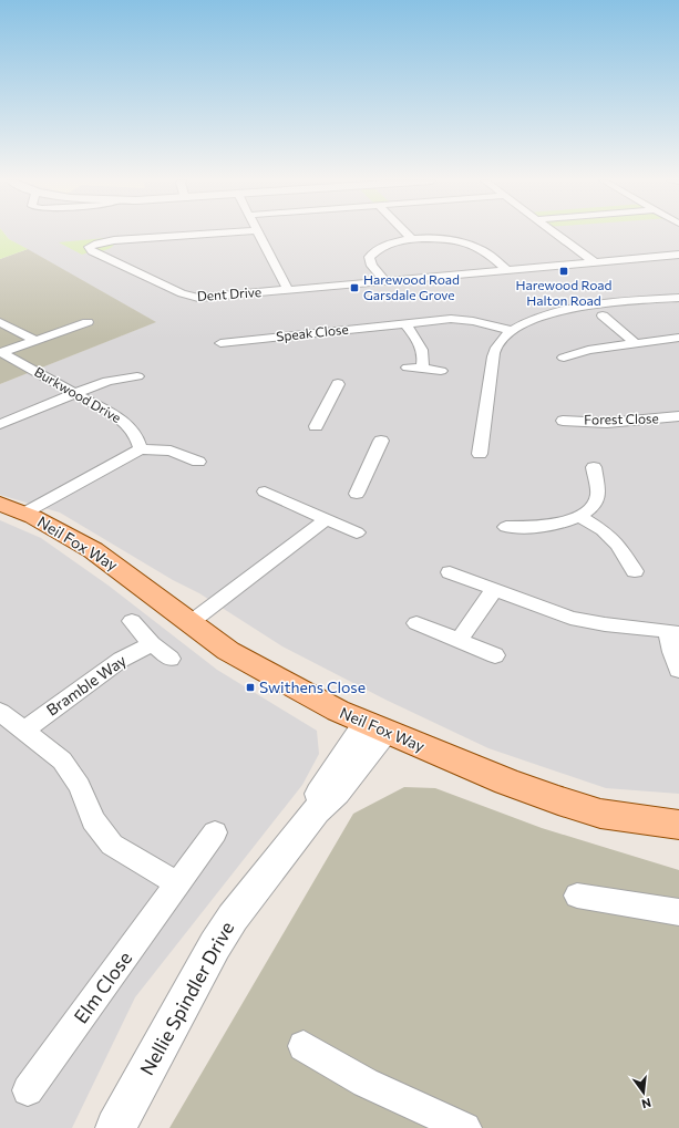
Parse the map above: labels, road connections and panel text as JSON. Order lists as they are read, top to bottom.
{
  "streets": {
    "main road": ["Neil Fox Way"],
    "street": [
      "Dent Drive",
      "Speak Close",
      "Burkwood Drive",
      "Forest Close",
      "Bramble Way",
      "Elm Close",
      "Nellie Spindler Drive"
    ]
  },
  "crossings": [
    ["Neil Fox Way", "Nellie Spindler Drive"]
  ],
  "places": {
    "transit": ["Harewood Road Halton Road", "Harewood Road Garsdale Grove", "Swithens Close"]
  },
  "north": "bottom"
}
